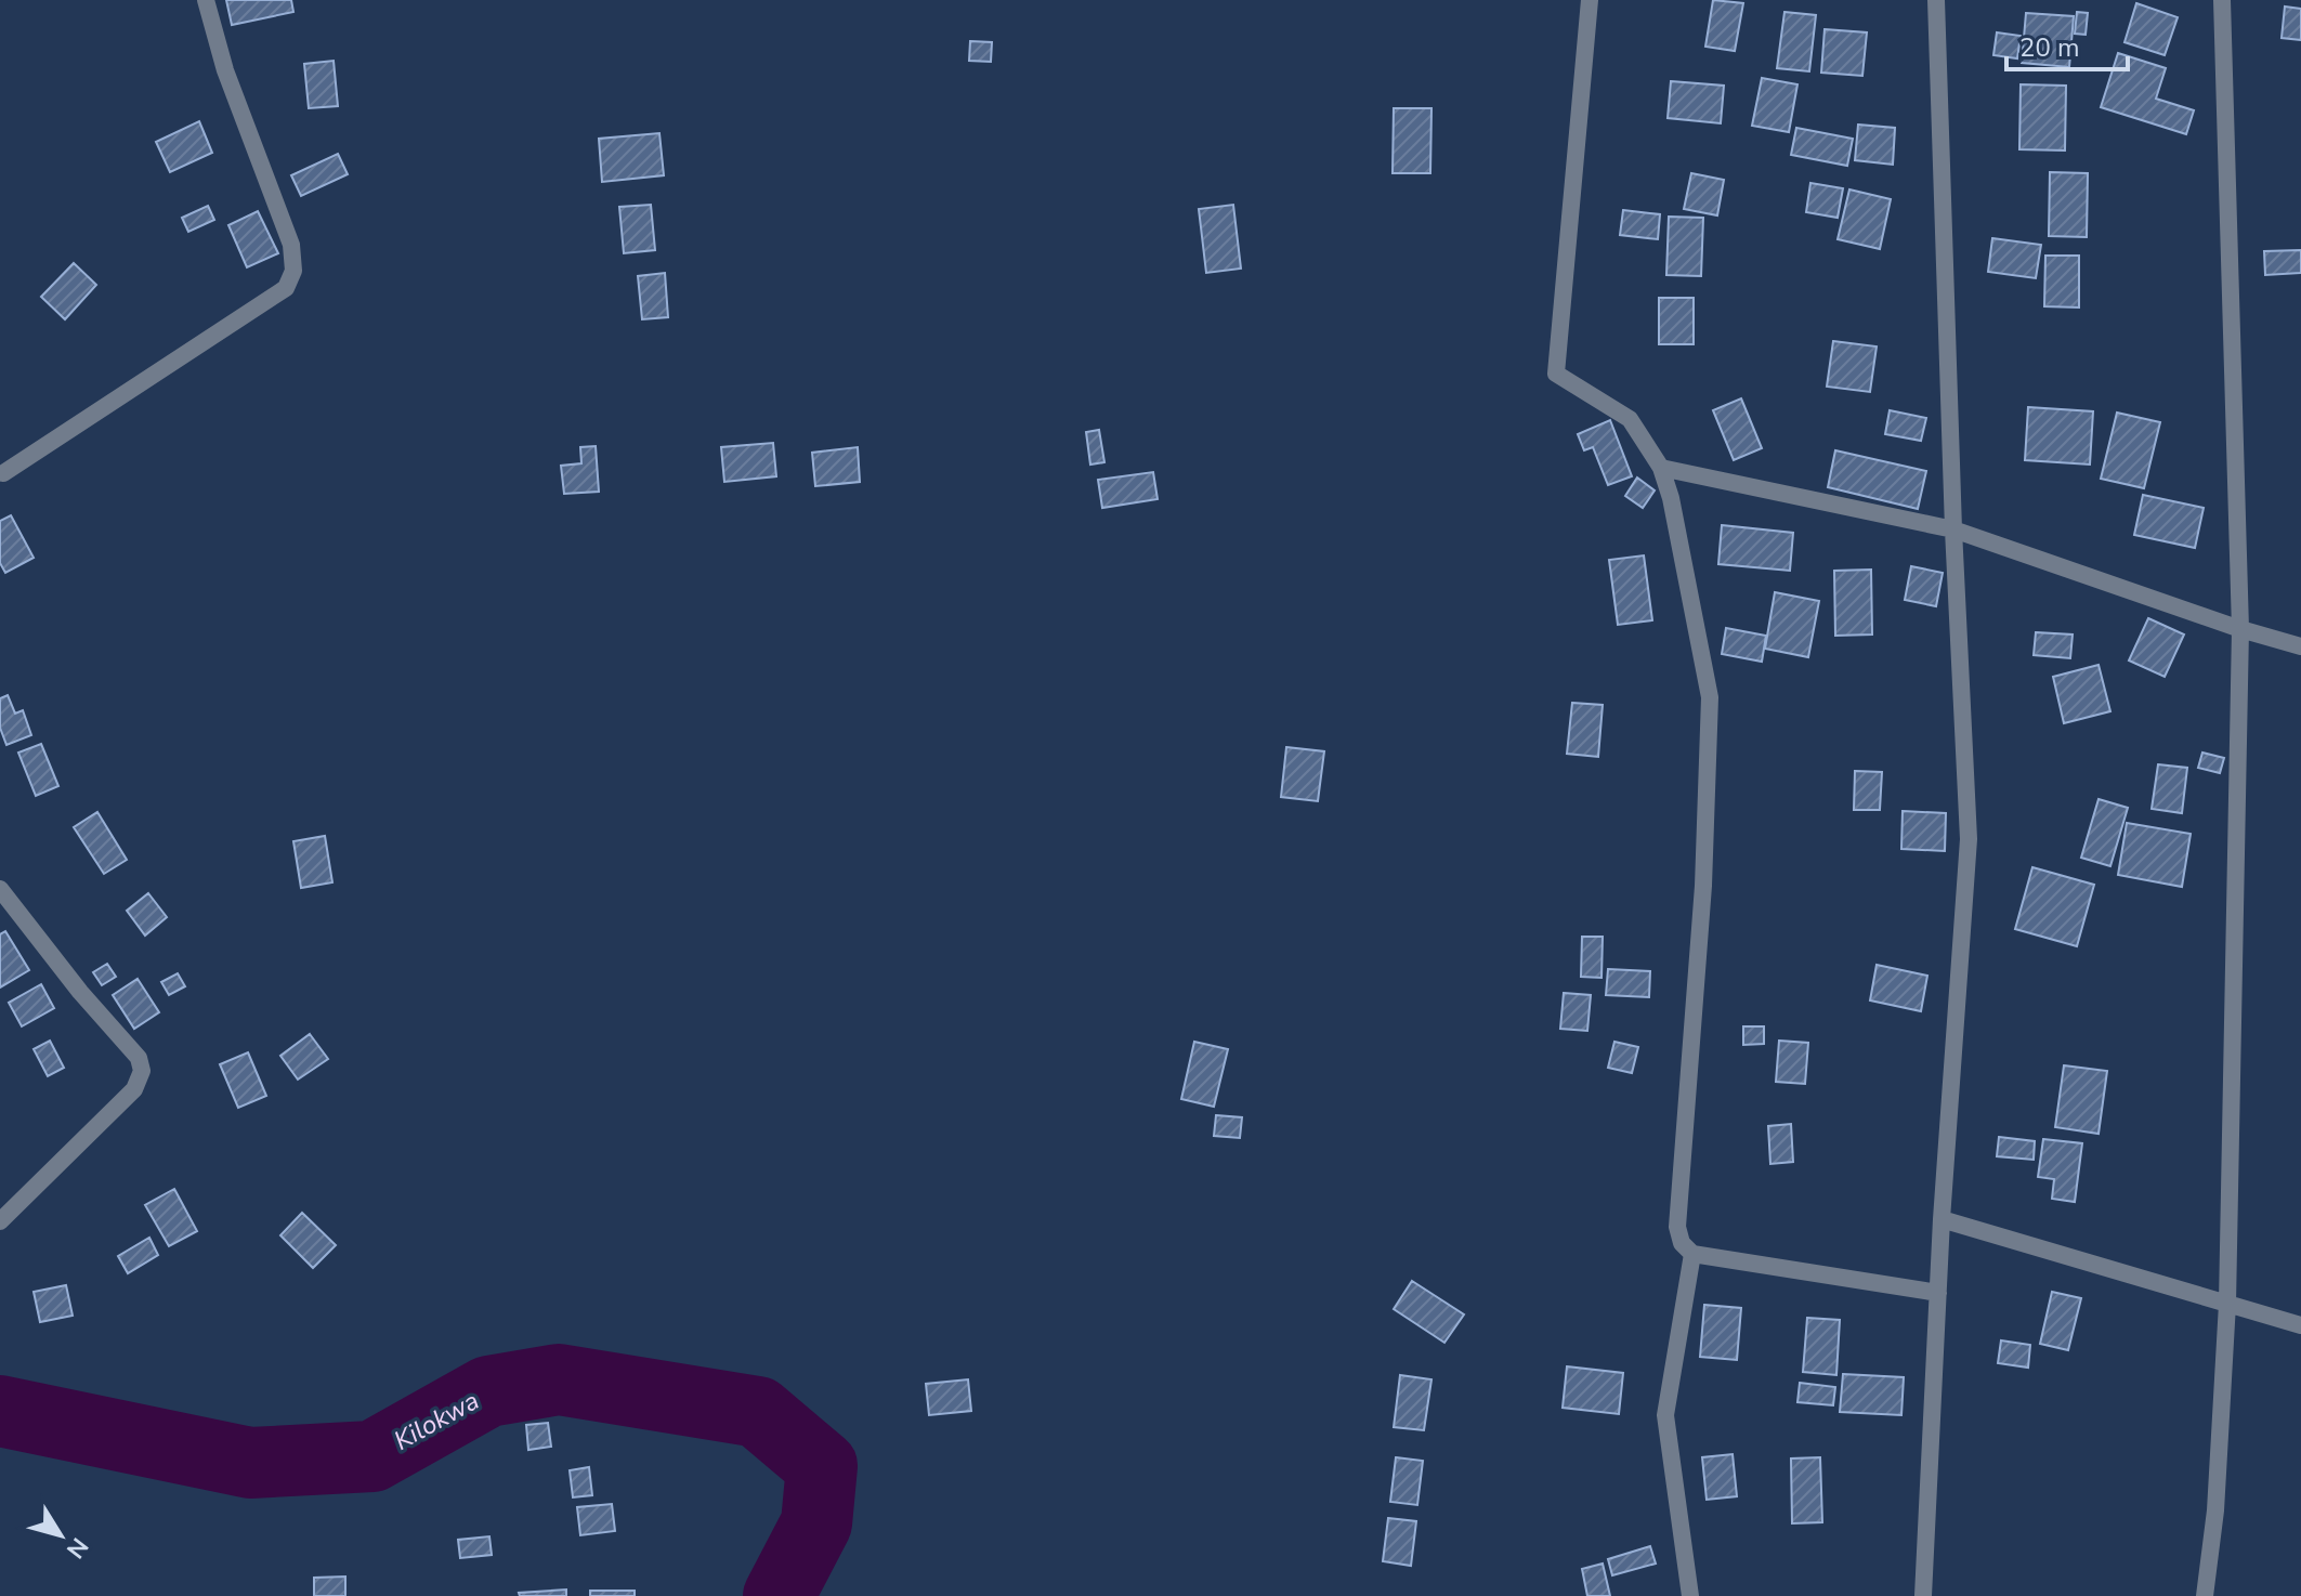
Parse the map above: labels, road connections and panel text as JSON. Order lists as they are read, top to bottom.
{
  "water": ["Kilokwa"],
  "scale_bar": "20 m",
  "north": "bottom right"
}
